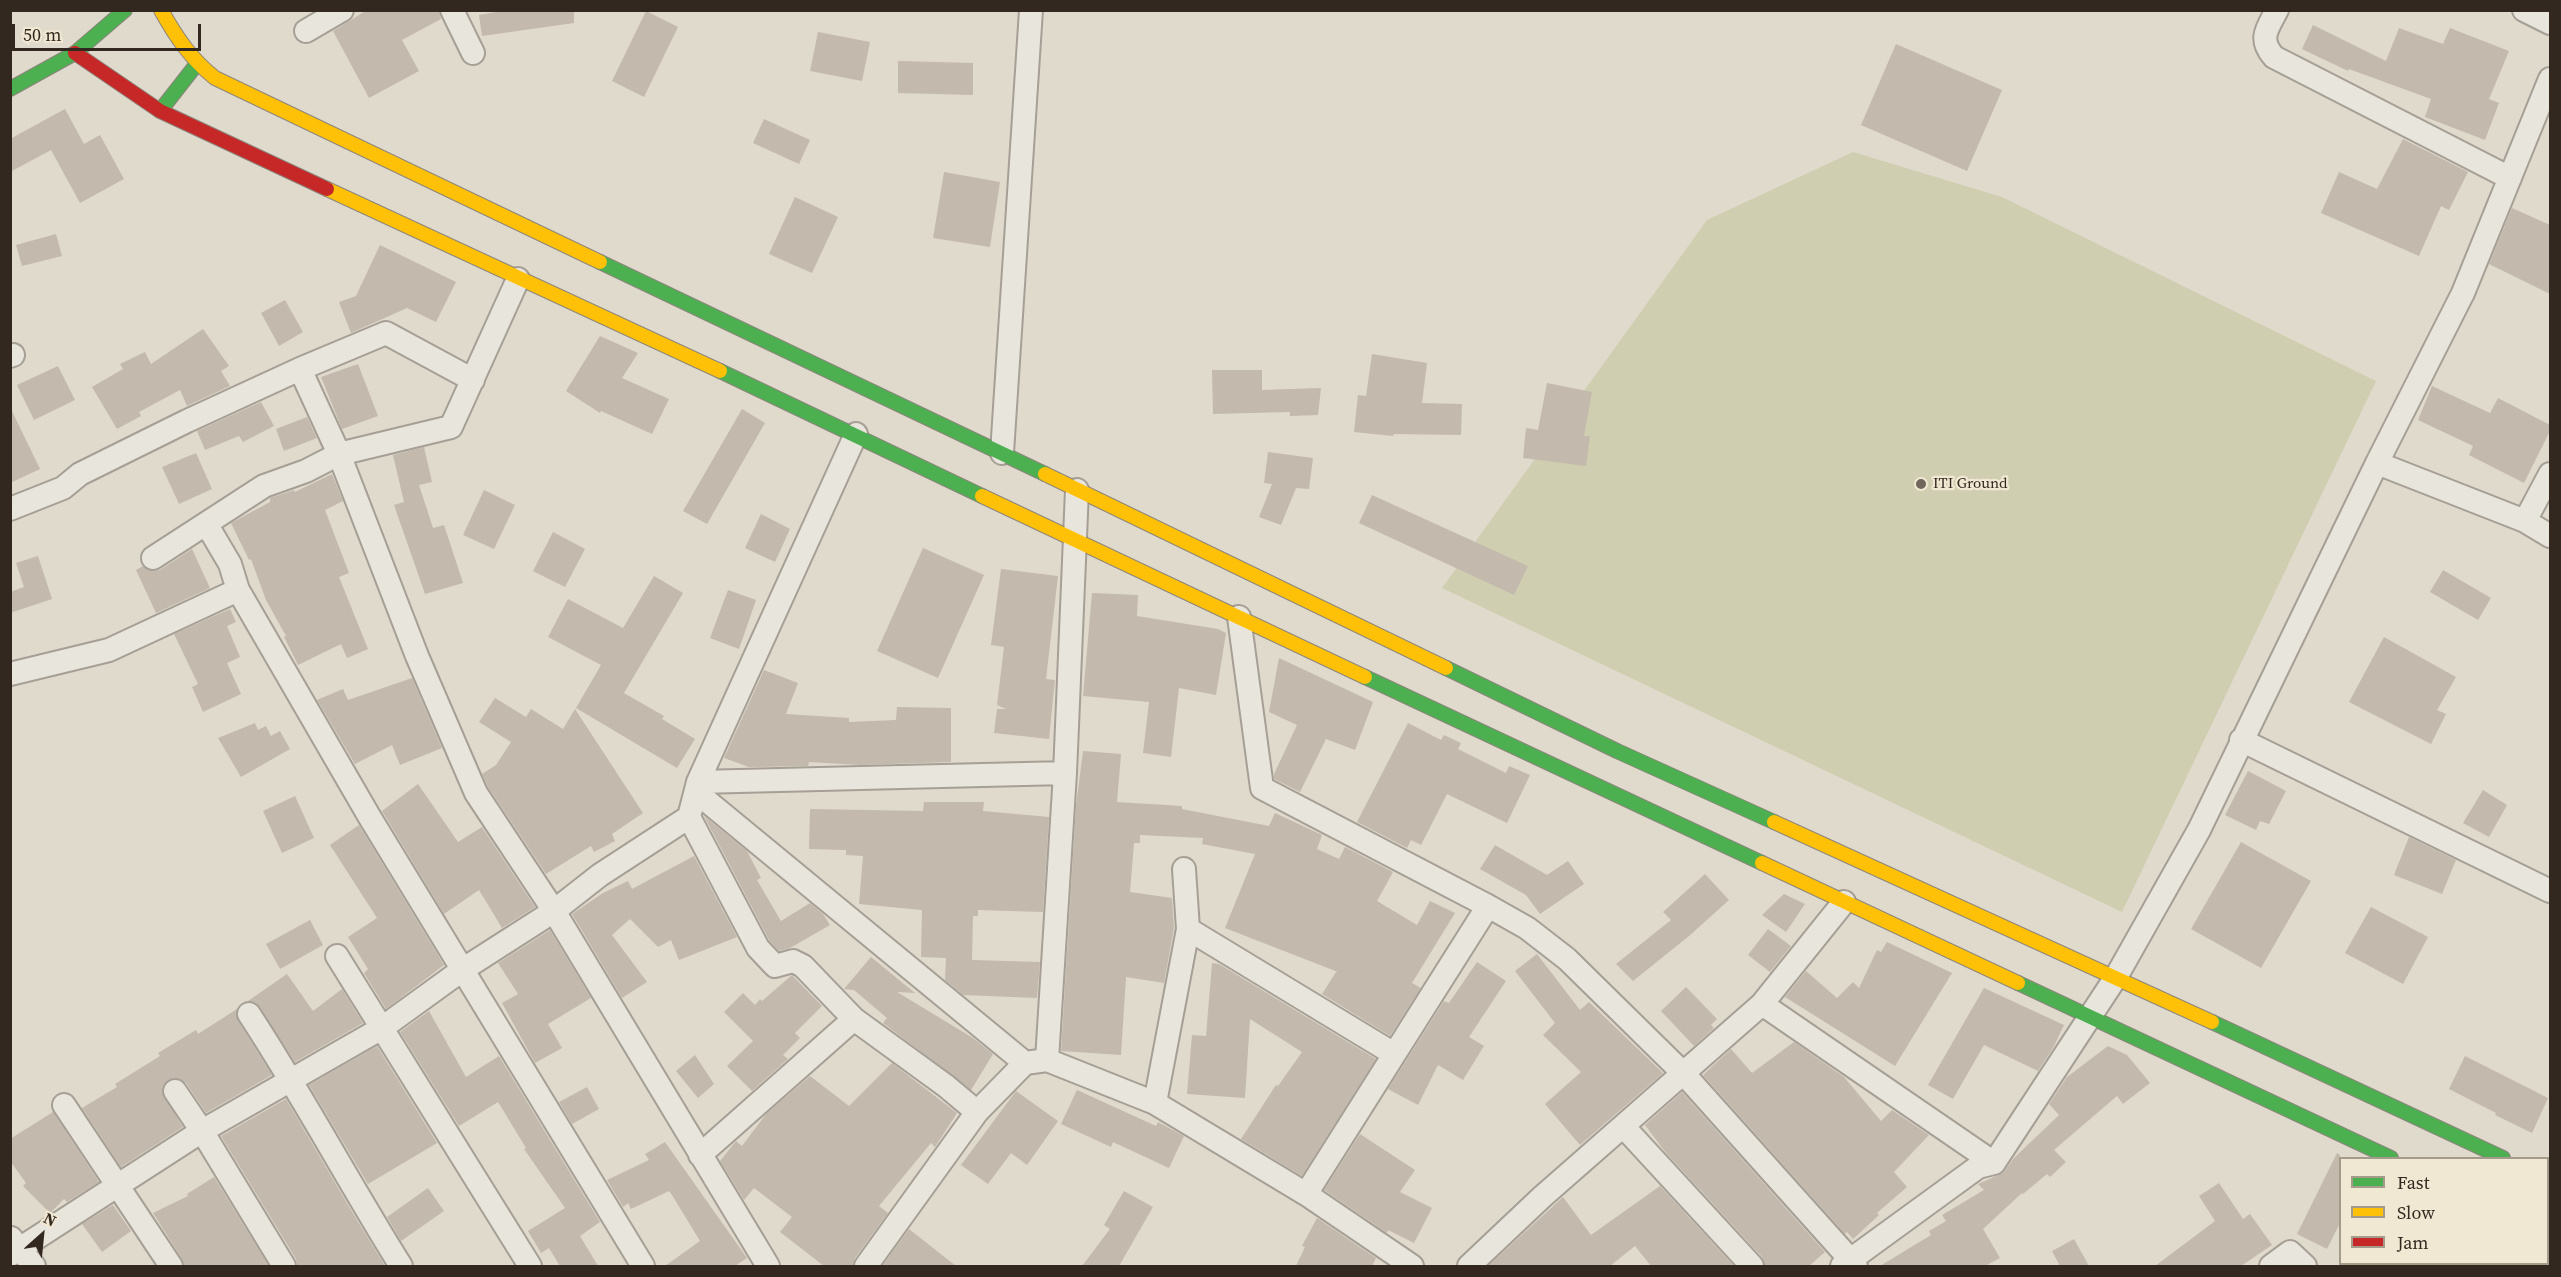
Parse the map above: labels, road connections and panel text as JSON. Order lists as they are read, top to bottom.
{
  "places": ["ITI Ground"],
  "legend": ["Fast", "Slow", "Jam"],
  "scale_bar": "50 m",
  "north": "top right"
}
